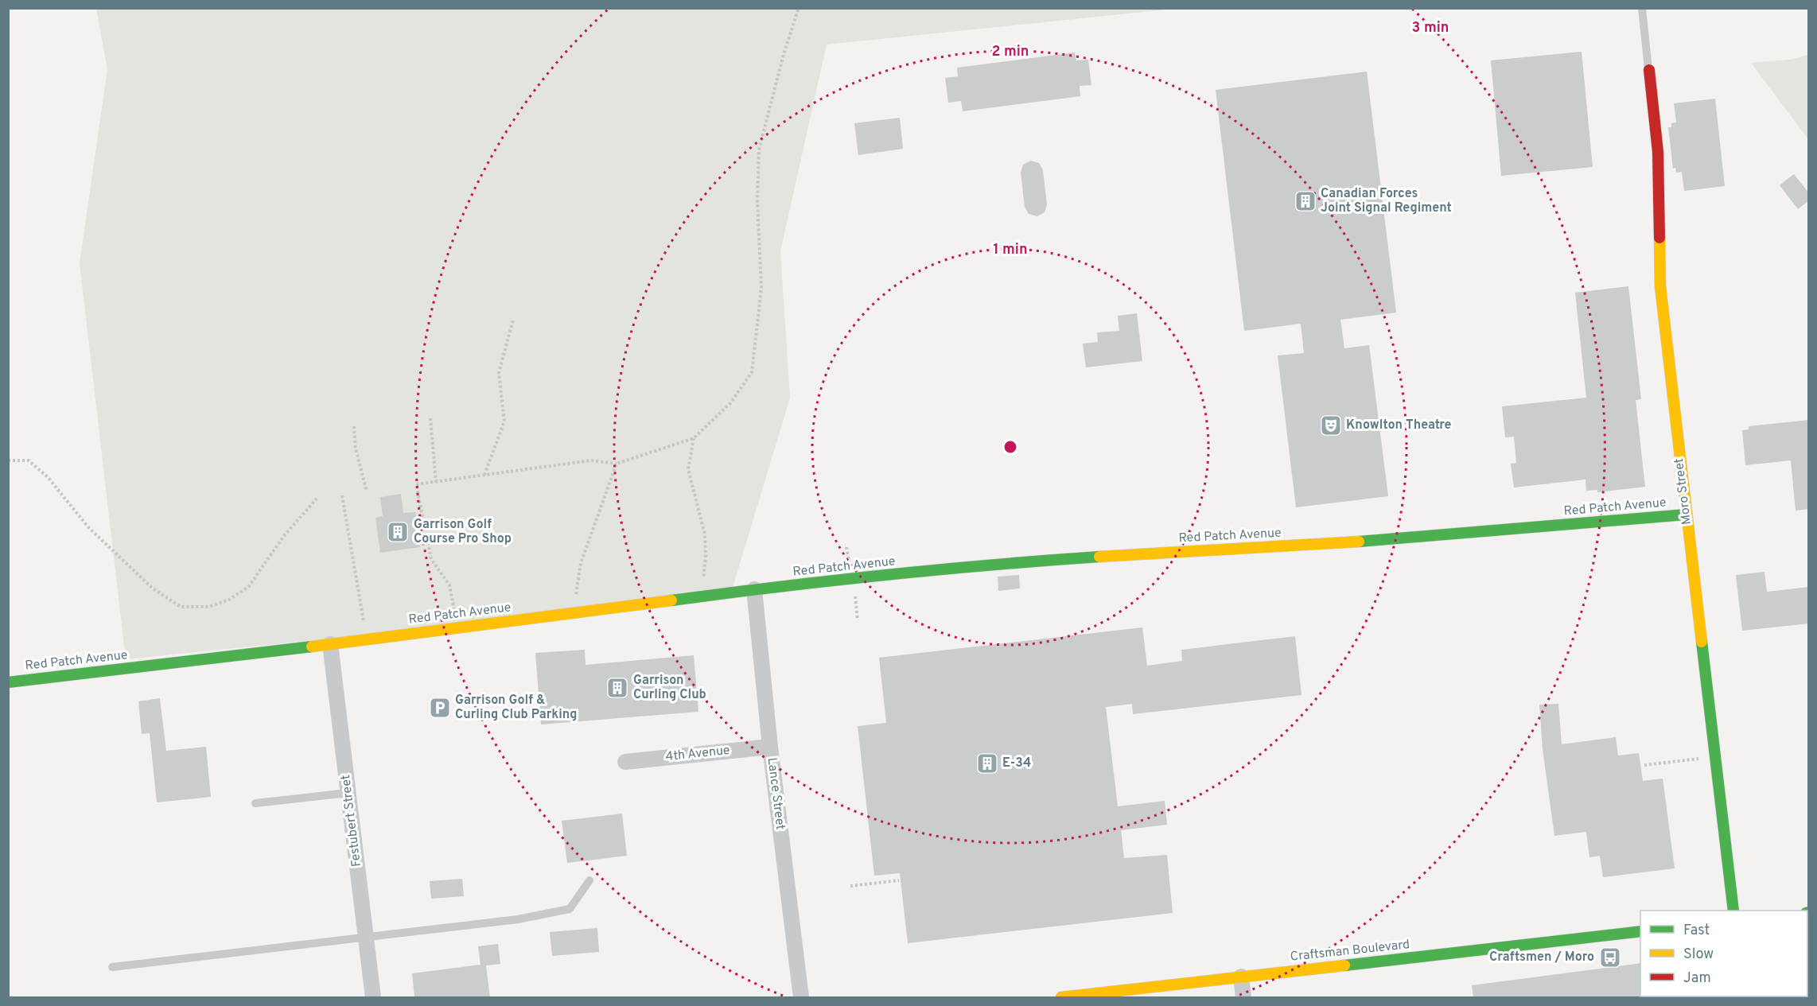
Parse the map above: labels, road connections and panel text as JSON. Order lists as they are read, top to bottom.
{
  "streets": {
    "street": [
      "Moro Street",
      "Red Patch Avenue",
      "4th Avenue",
      "Lance Street",
      "Festubert Street",
      "Craftsman Boulevard"
    ]
  },
  "crossings": [
    ["Moro Street", "Red Patch Avenue"],
    ["Red Patch Avenue", "Lance Street"],
    ["Red Patch Avenue", "Festubert Street"],
    ["4th Avenue", "Lance Street"]
  ],
  "places": {
    "building": [
      "Canadian Forces Joint Signal Regiment",
      "Garrison Golf Course Pro Shop",
      "Garrison Curling Club",
      "E-34"
    ],
    "theatre": ["Knowlton Theatre"],
    "parking": ["Garrison Golf & Curling Club Parking"],
    "bus stop": ["Craftsmen / Moro"]
  },
  "legend": ["Fast", "Slow", "Jam"],
  "rings": ["3 min", "2 min", "1 min"]
}
